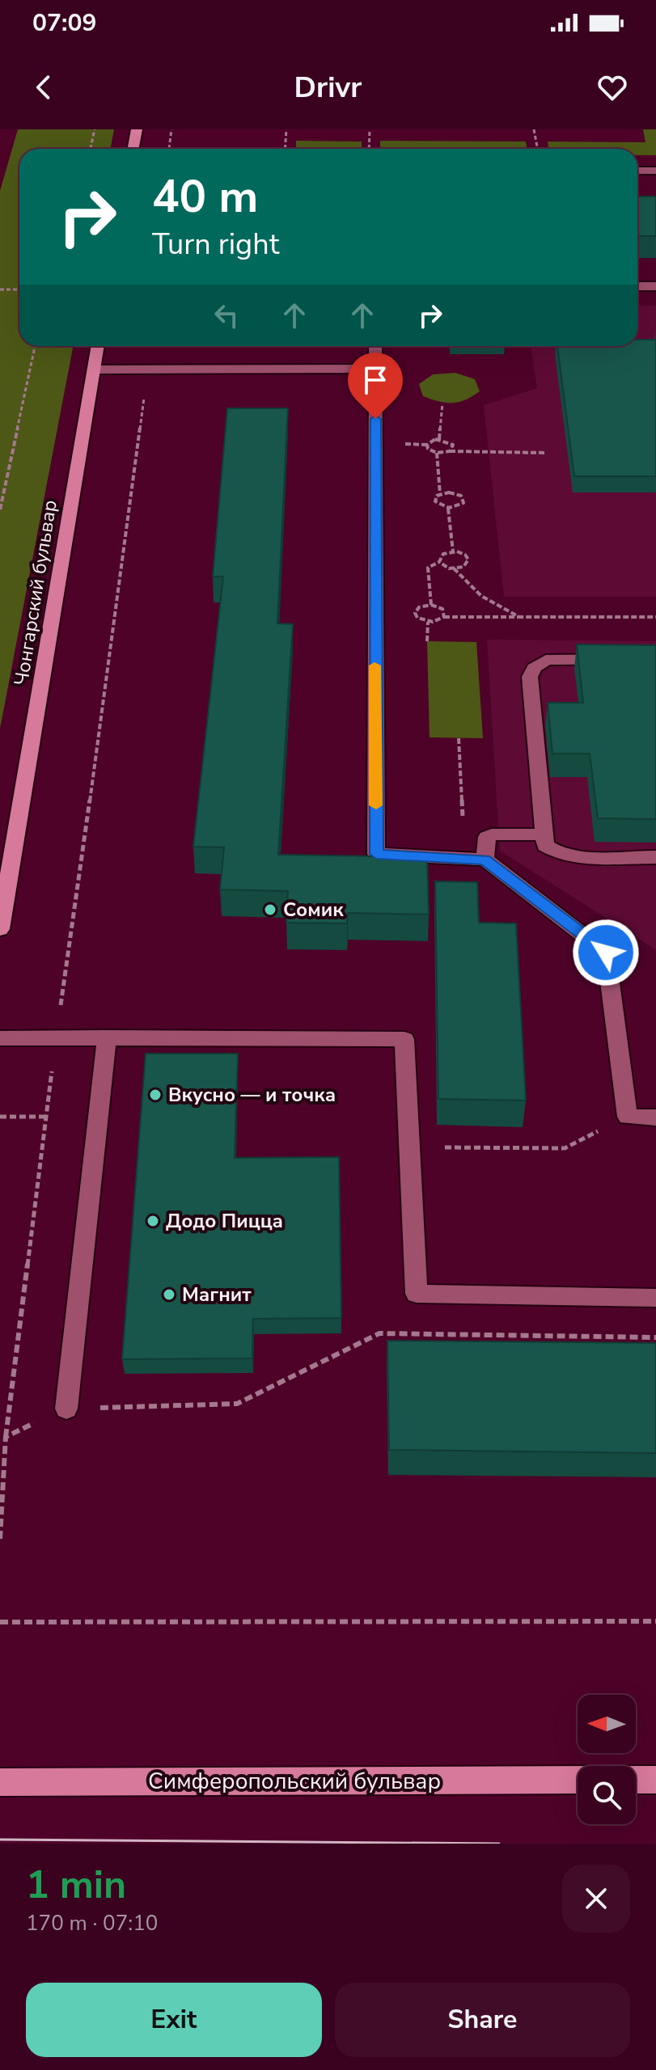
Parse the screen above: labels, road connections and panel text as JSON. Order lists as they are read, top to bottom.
{
  "streets": {
    "main road": ["Чонгарский бульвар", "Симферопольский бульвар"]
  },
  "places": [
    "Сомик",
    "Вкусно — и точка",
    "Додо Пицца",
    "Магнит"
  ],
  "north": "left",
  "page": {
    "status": "07:09",
    "header": "Drivr",
    "turn": ["40 m", "Turn right"],
    "heading": ["1 min", "170 m · 07:10"],
    "buttons": ["Exit", "Share"]
  }
}
